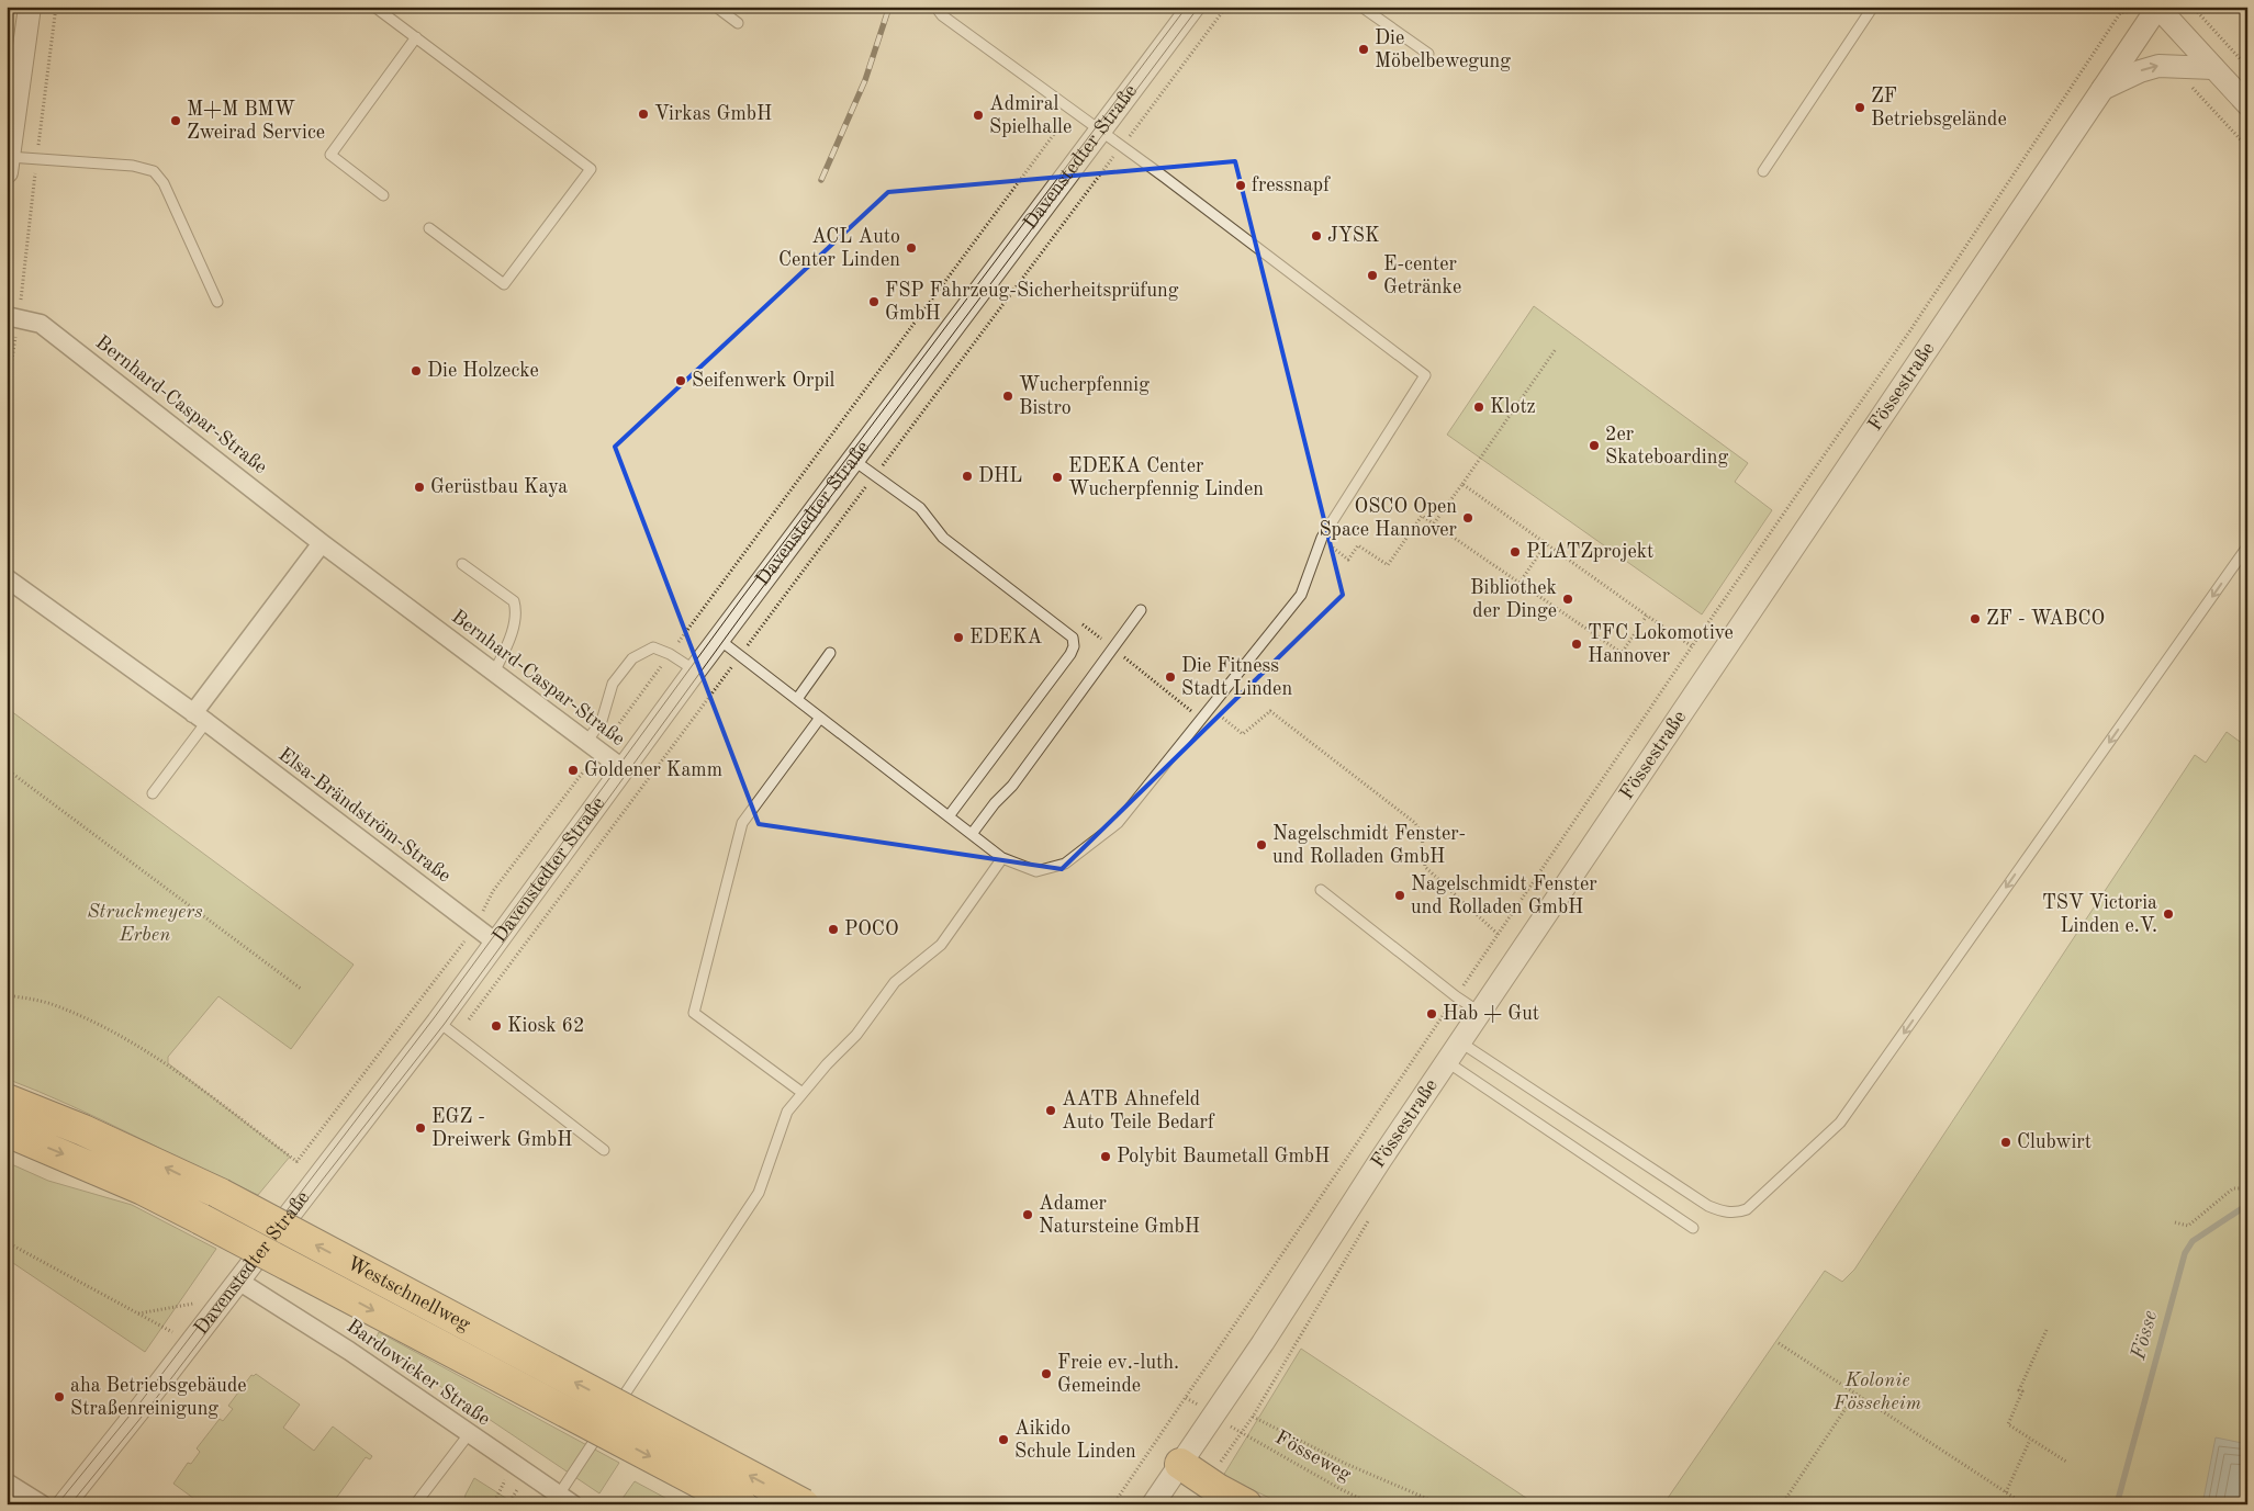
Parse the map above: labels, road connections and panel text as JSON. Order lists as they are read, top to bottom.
{
  "streets": {
    "highway": ["Westschnellweg"],
    "street": [
      "Davenstedter Straße",
      "Fössestraße",
      "Bernhard-Caspar-Straße",
      "Elsa-Brändström-Straße",
      "Bardowicker Straße"
    ],
    "path": ["Fösseweg"]
  },
  "crossings": [
    ["Davenstedter Straße", "Bernhard-Caspar-Straße"],
    ["Davenstedter Straße", "Elsa-Brändström-Straße"],
    ["Davenstedter Straße", "Bardowicker Straße"]
  ],
  "water": ["Fösse"],
  "parks": ["Struckmeyers Erben", "Kolonie Fösseheim"],
  "places": [
    "Die Möbelbewegung",
    "ZF Betriebsgelände",
    "Virkas GmbH",
    "Admiral Spielhalle",
    "M+M BMW Zweirad Service",
    "fressnapf",
    "JYSK",
    "ACL Auto Center Linden",
    "E-center Getränke",
    "FSP Fahrzeug-Sicherheitsprüfung GmbH",
    "Die Holzecke",
    "Seifenwerk Orpil",
    "Wucherpfennig Bistro",
    "Klotz",
    "2er Skateboarding",
    "DHL",
    "EDEKA Center Wucherpfennig Linden",
    "Gerüstbau Kaya",
    "OSCO Open Space Hannover",
    "PLATZprojekt",
    "Bibliothek der Dinge",
    "ZF - WABCO",
    "EDEKA",
    "TFC Lokomotive Hannover",
    "Die Fitness Stadt Linden",
    "Goldener Kamm",
    "Nagelschmidt Fenster- und Rolladen GmbH",
    "Nagelschmidt Fenster und Rolladen GmbH",
    "TSV Victoria Linden e.V.",
    "POCO",
    "Hab + Gut",
    "Kiosk 62",
    "AATB Ahnefeld Auto Teile Bedarf",
    "EGZ - Dreiwerk GmbH",
    "Clubwirt",
    "Polybit Baumetall GmbH",
    "Adamer Natursteine GmbH",
    "Freie ev.-luth. Gemeinde",
    "aha Betriebsgebäude Straßenreinigung",
    "Aikido Schule Linden"
  ]
}
